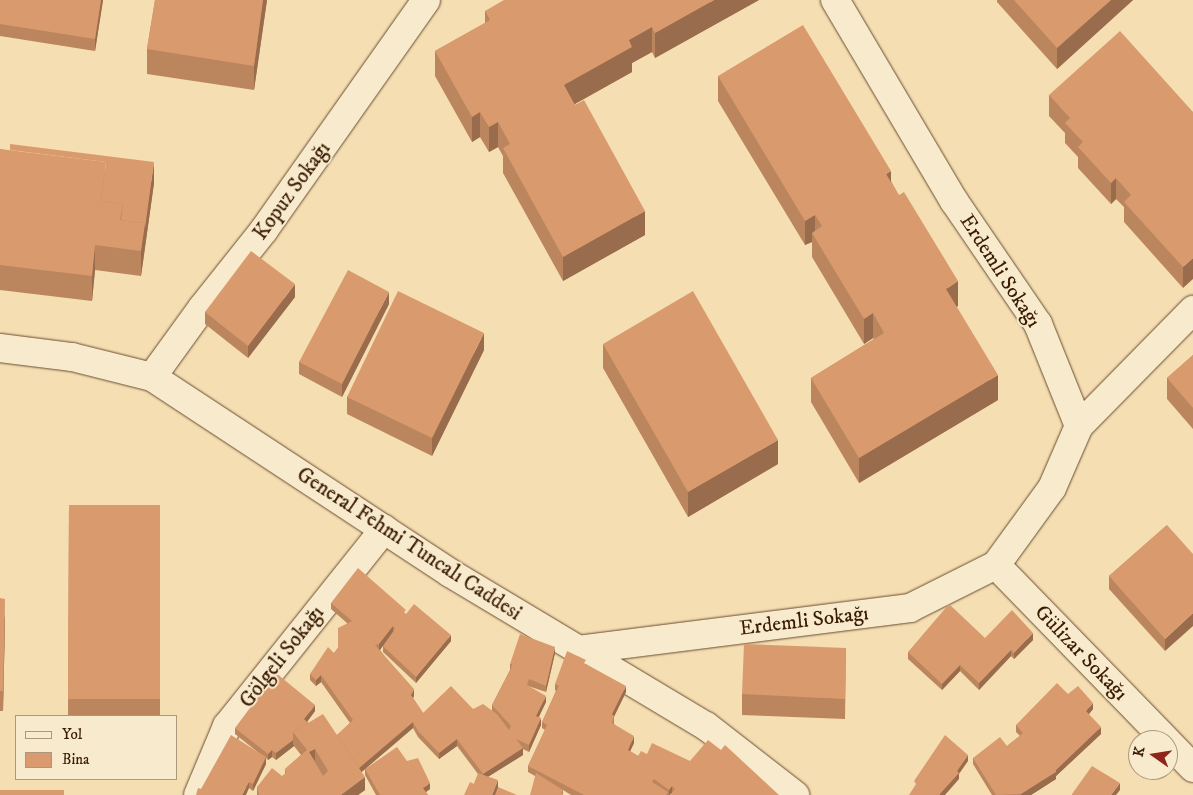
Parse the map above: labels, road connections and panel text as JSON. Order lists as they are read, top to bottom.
{
  "streets": {
    "street": [
      "Kopuz Sokağı",
      "Erdemli Sokağı",
      "General Fehmi Tuncalı Caddesi",
      "Gülizar Sokağı",
      "Gölgeli Sokağı"
    ]
  },
  "crossings": [
    ["Kopuz Sokağı", "General Fehmi Tuncalı Caddesi"],
    ["Erdemli Sokağı", "General Fehmi Tuncalı Caddesi"],
    ["Erdemli Sokağı", "Gülizar Sokağı"],
    ["General Fehmi Tuncalı Caddesi", "Gölgeli Sokağı"]
  ],
  "legend": ["Yol", "Bina"],
  "north": "left"
}
